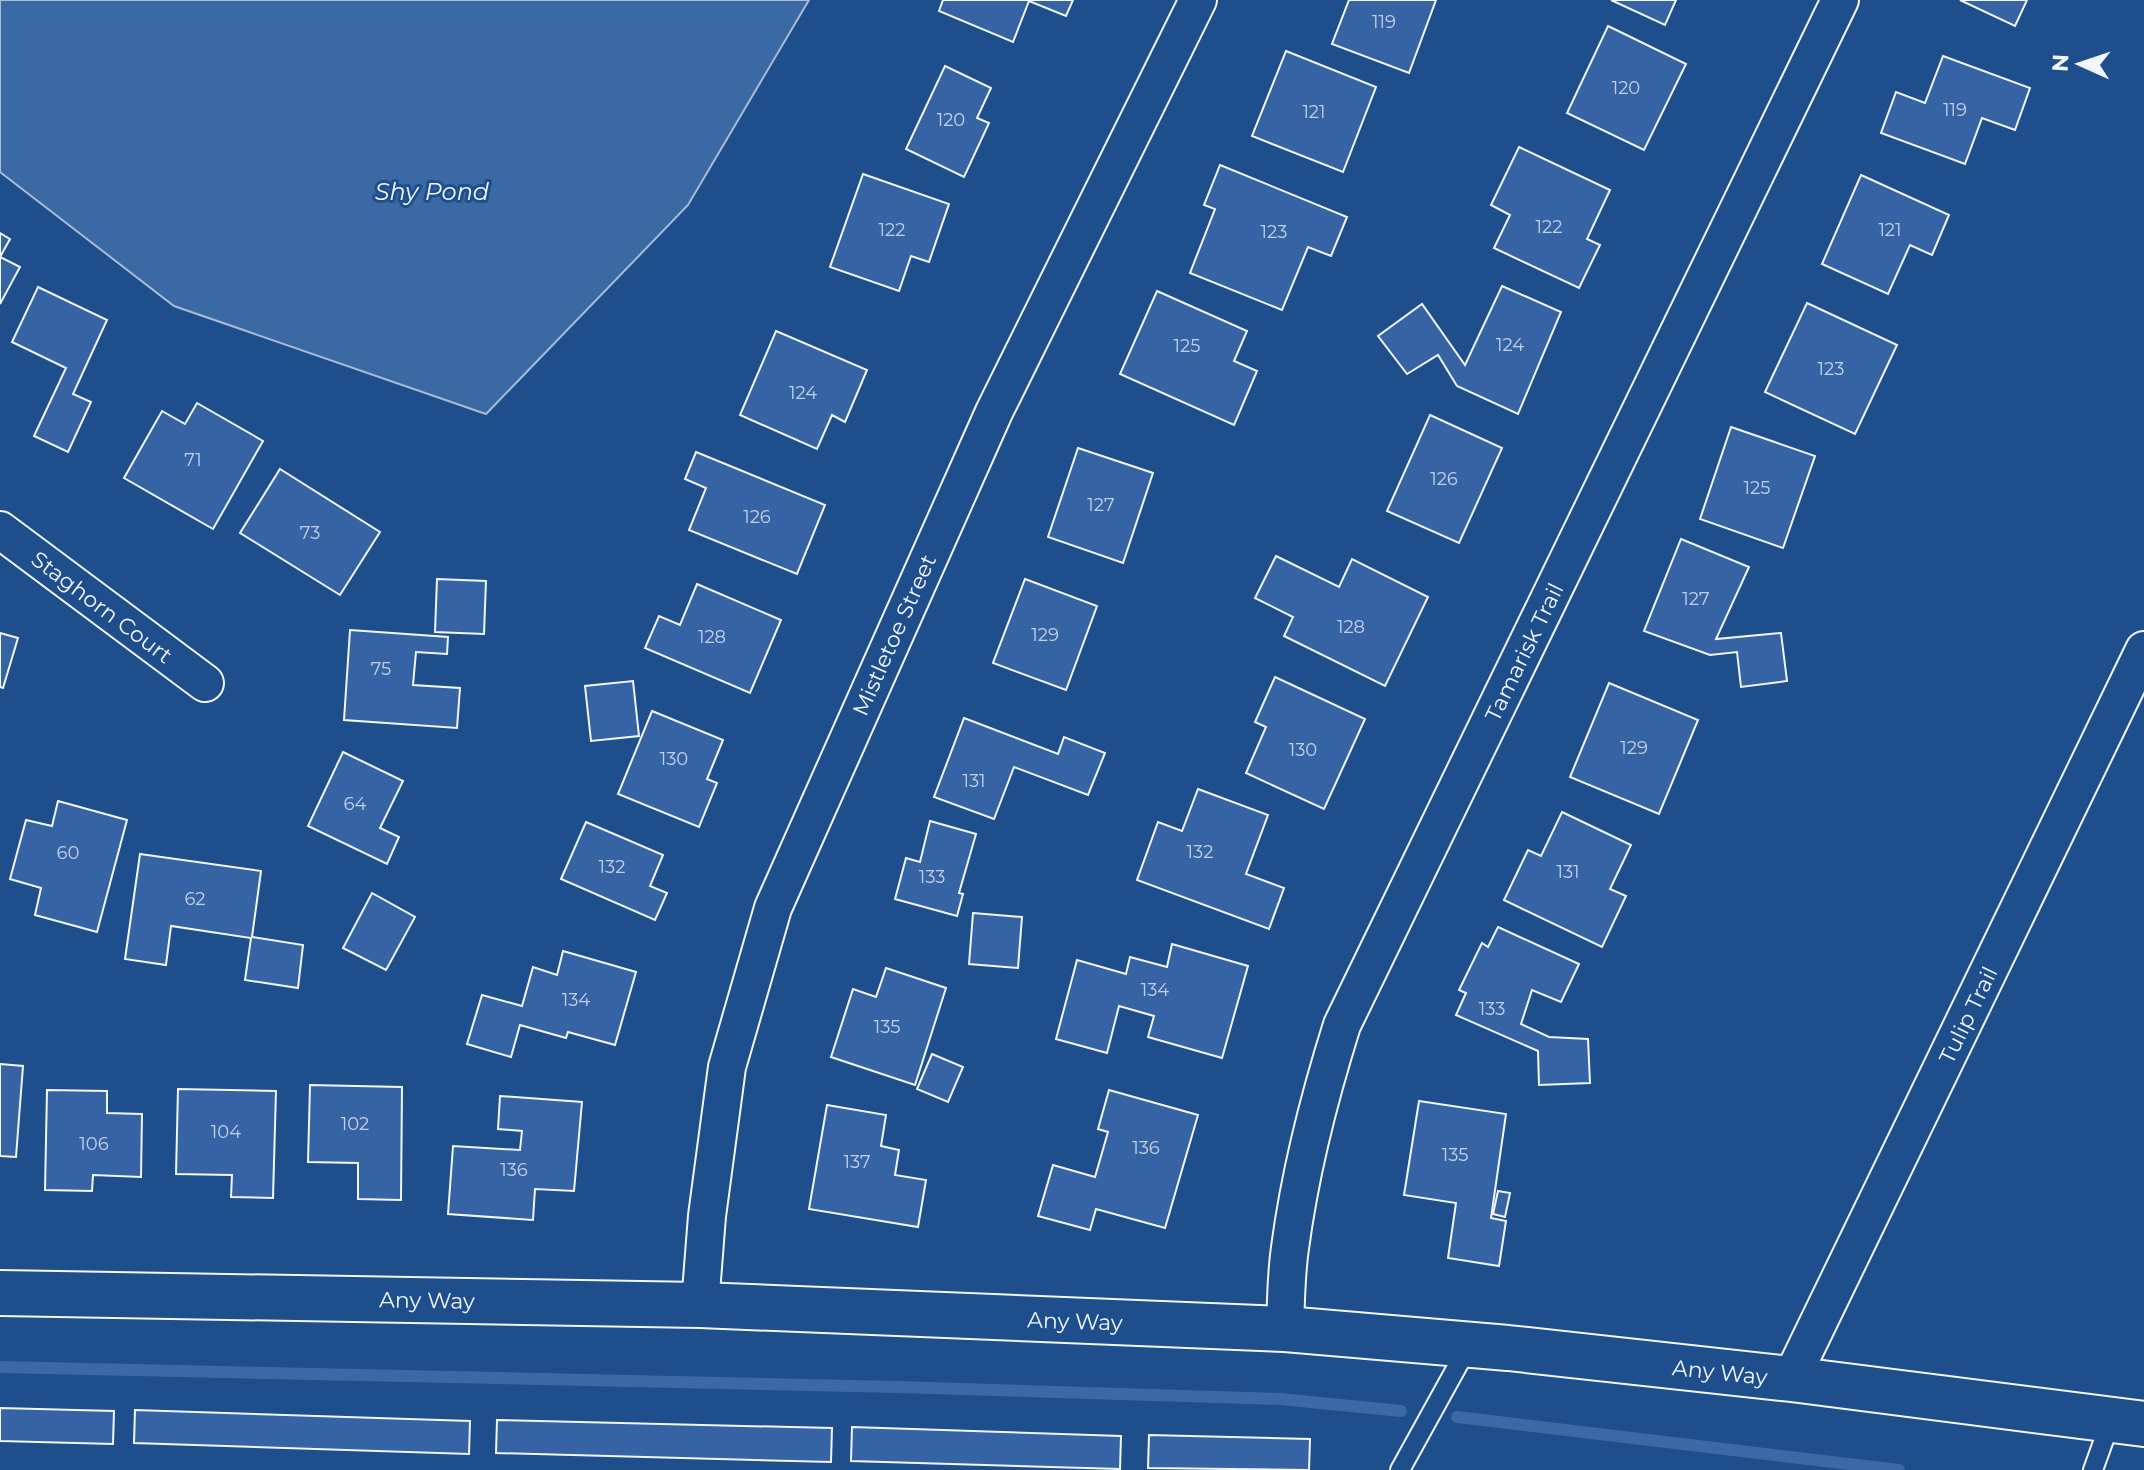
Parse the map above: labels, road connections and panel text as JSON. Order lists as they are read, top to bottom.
{
  "streets": {
    "street": [
      "Staghorn Court",
      "Mistletoe Street",
      "Tamarisk Trail",
      "Tulip Trail",
      "Any Way"
    ]
  },
  "crossings": [
    ["Mistletoe Street", "Any Way"],
    ["Tamarisk Trail", "Any Way"],
    ["Tulip Trail", "Any Way"]
  ],
  "water": ["Shy Pond"],
  "house_numbers": [
    "119",
    "120",
    "119",
    "121",
    "120",
    "122",
    "122",
    "121",
    "123",
    "124",
    "125",
    "123",
    "124",
    "71",
    "126",
    "125",
    "127",
    "126",
    "73",
    "127",
    "128",
    "129",
    "128",
    "75",
    "129",
    "130",
    "130",
    "131",
    "64",
    "132",
    "60",
    "132",
    "131",
    "133",
    "62",
    "134",
    "134",
    "133",
    "135",
    "102",
    "104",
    "106",
    "136",
    "135",
    "137",
    "136"
  ],
  "north": "left"
}
